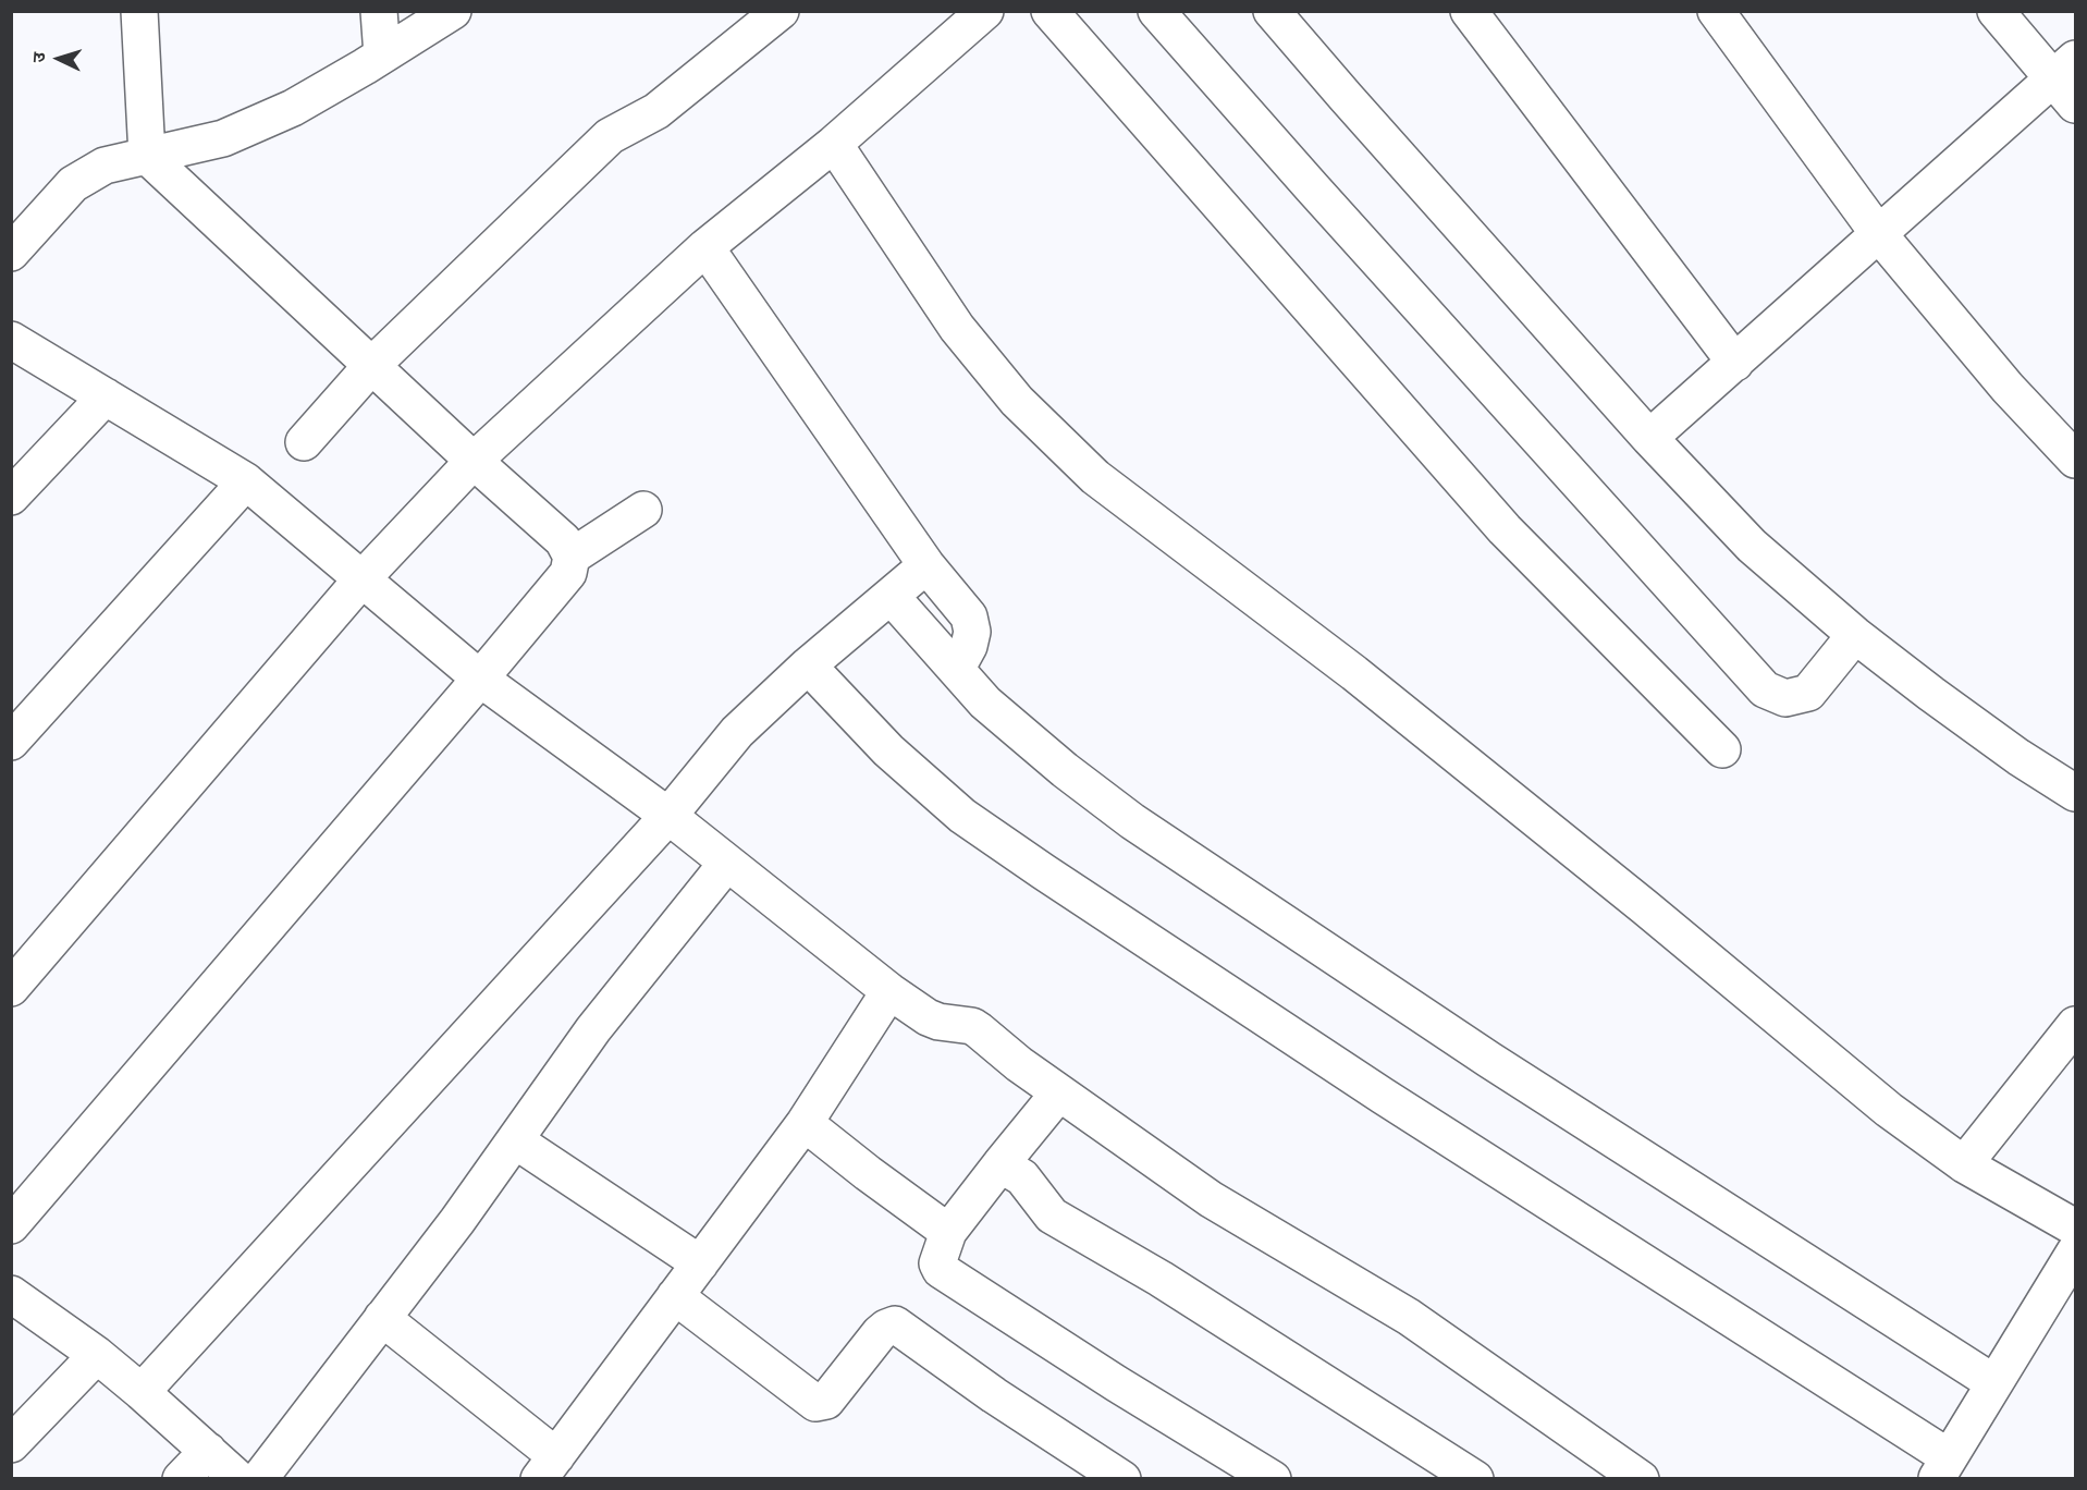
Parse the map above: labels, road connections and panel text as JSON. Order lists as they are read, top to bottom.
{
  "north": "left"
}
